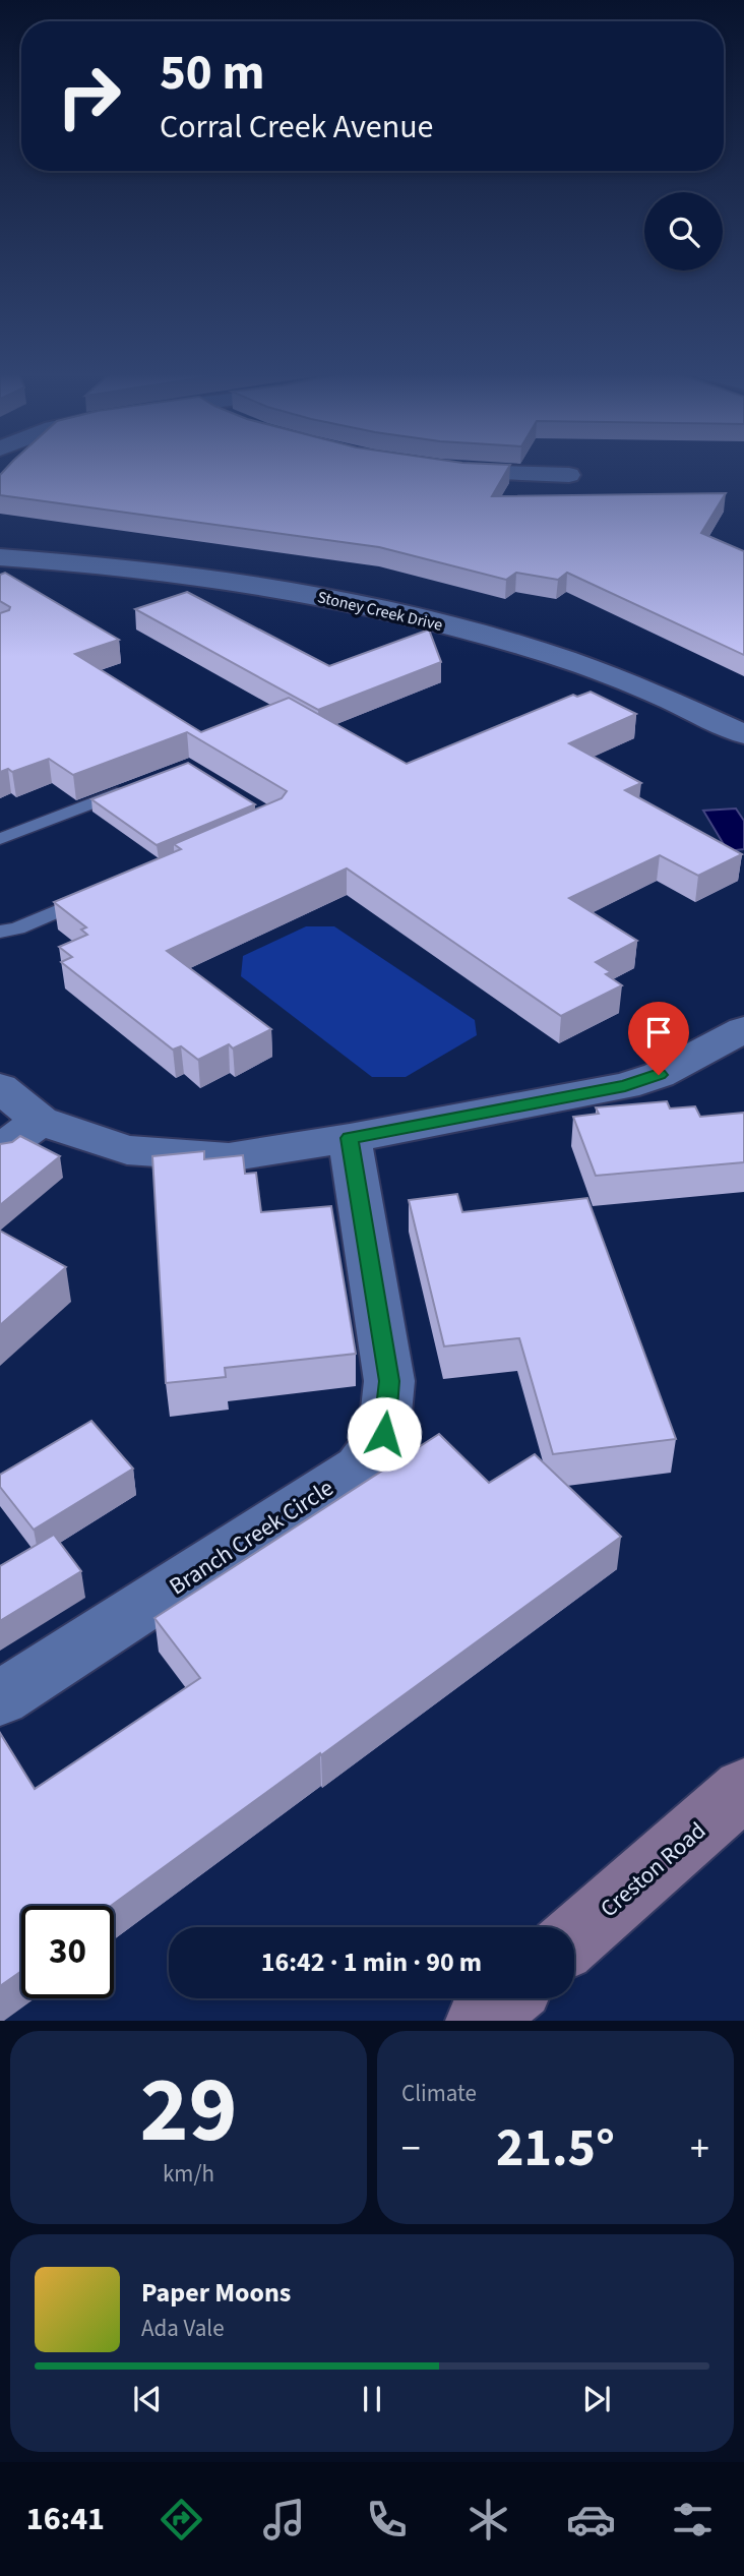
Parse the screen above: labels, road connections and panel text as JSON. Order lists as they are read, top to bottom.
{
  "streets": {
    "main road": ["Creston Road"],
    "street": ["Stoney Creek Drive", "Branch Creek Circle"]
  },
  "page": {
    "turn": ["50 m", "Corral Creek Avenue"],
    "limit": "30",
    "trip": "16:42 · 1 min · 90 m",
    "tile": [
      ["29", "km/h"],
      "Climate"
    ],
    "heat": ["−", "21.5°", "+"],
    "song": ["Paper Moons", "Ada Vale"],
    "tabs": "16:41"
  }
}
